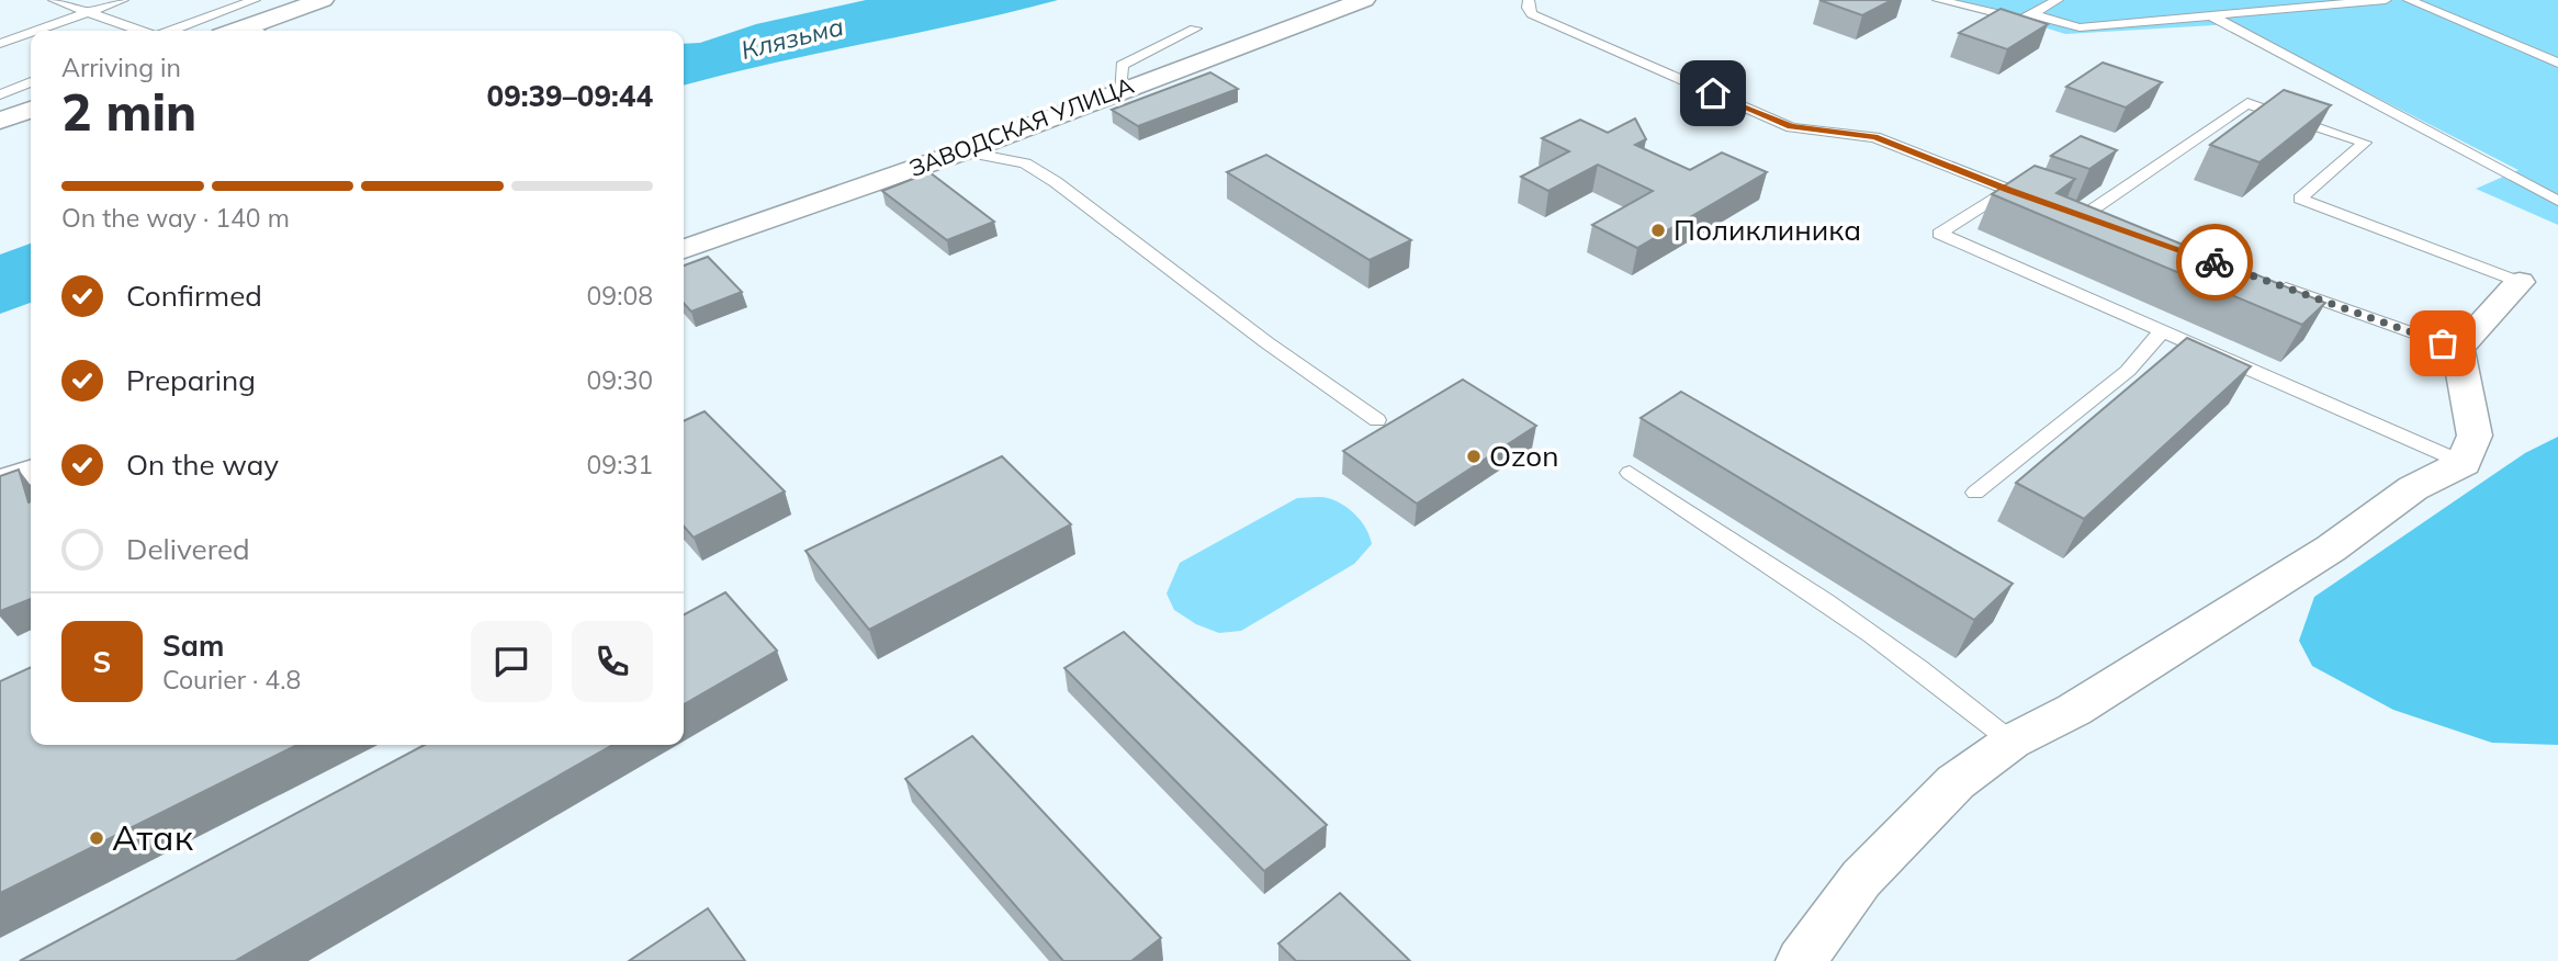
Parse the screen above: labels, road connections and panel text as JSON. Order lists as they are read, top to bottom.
{
  "streets": {
    "street": ["ЗАВОДСКАЯ УЛИЦА"]
  },
  "water": ["Клязьма"],
  "places": ["Поликлиника", "Ozon", "Атак"],
  "page": {
    "heading": ["2 min", "Arriving in", "09:39–09:44"],
    "panel": ["Sam", "Courier · 4.8"],
    "bar": "On the way · 140 m",
    "list": [
      ["Confirmed", "09:08"],
      ["Preparing", "09:30"],
      ["On the way", "09:31"],
      "Delivered"
    ],
    "round": "S"
  }
}
